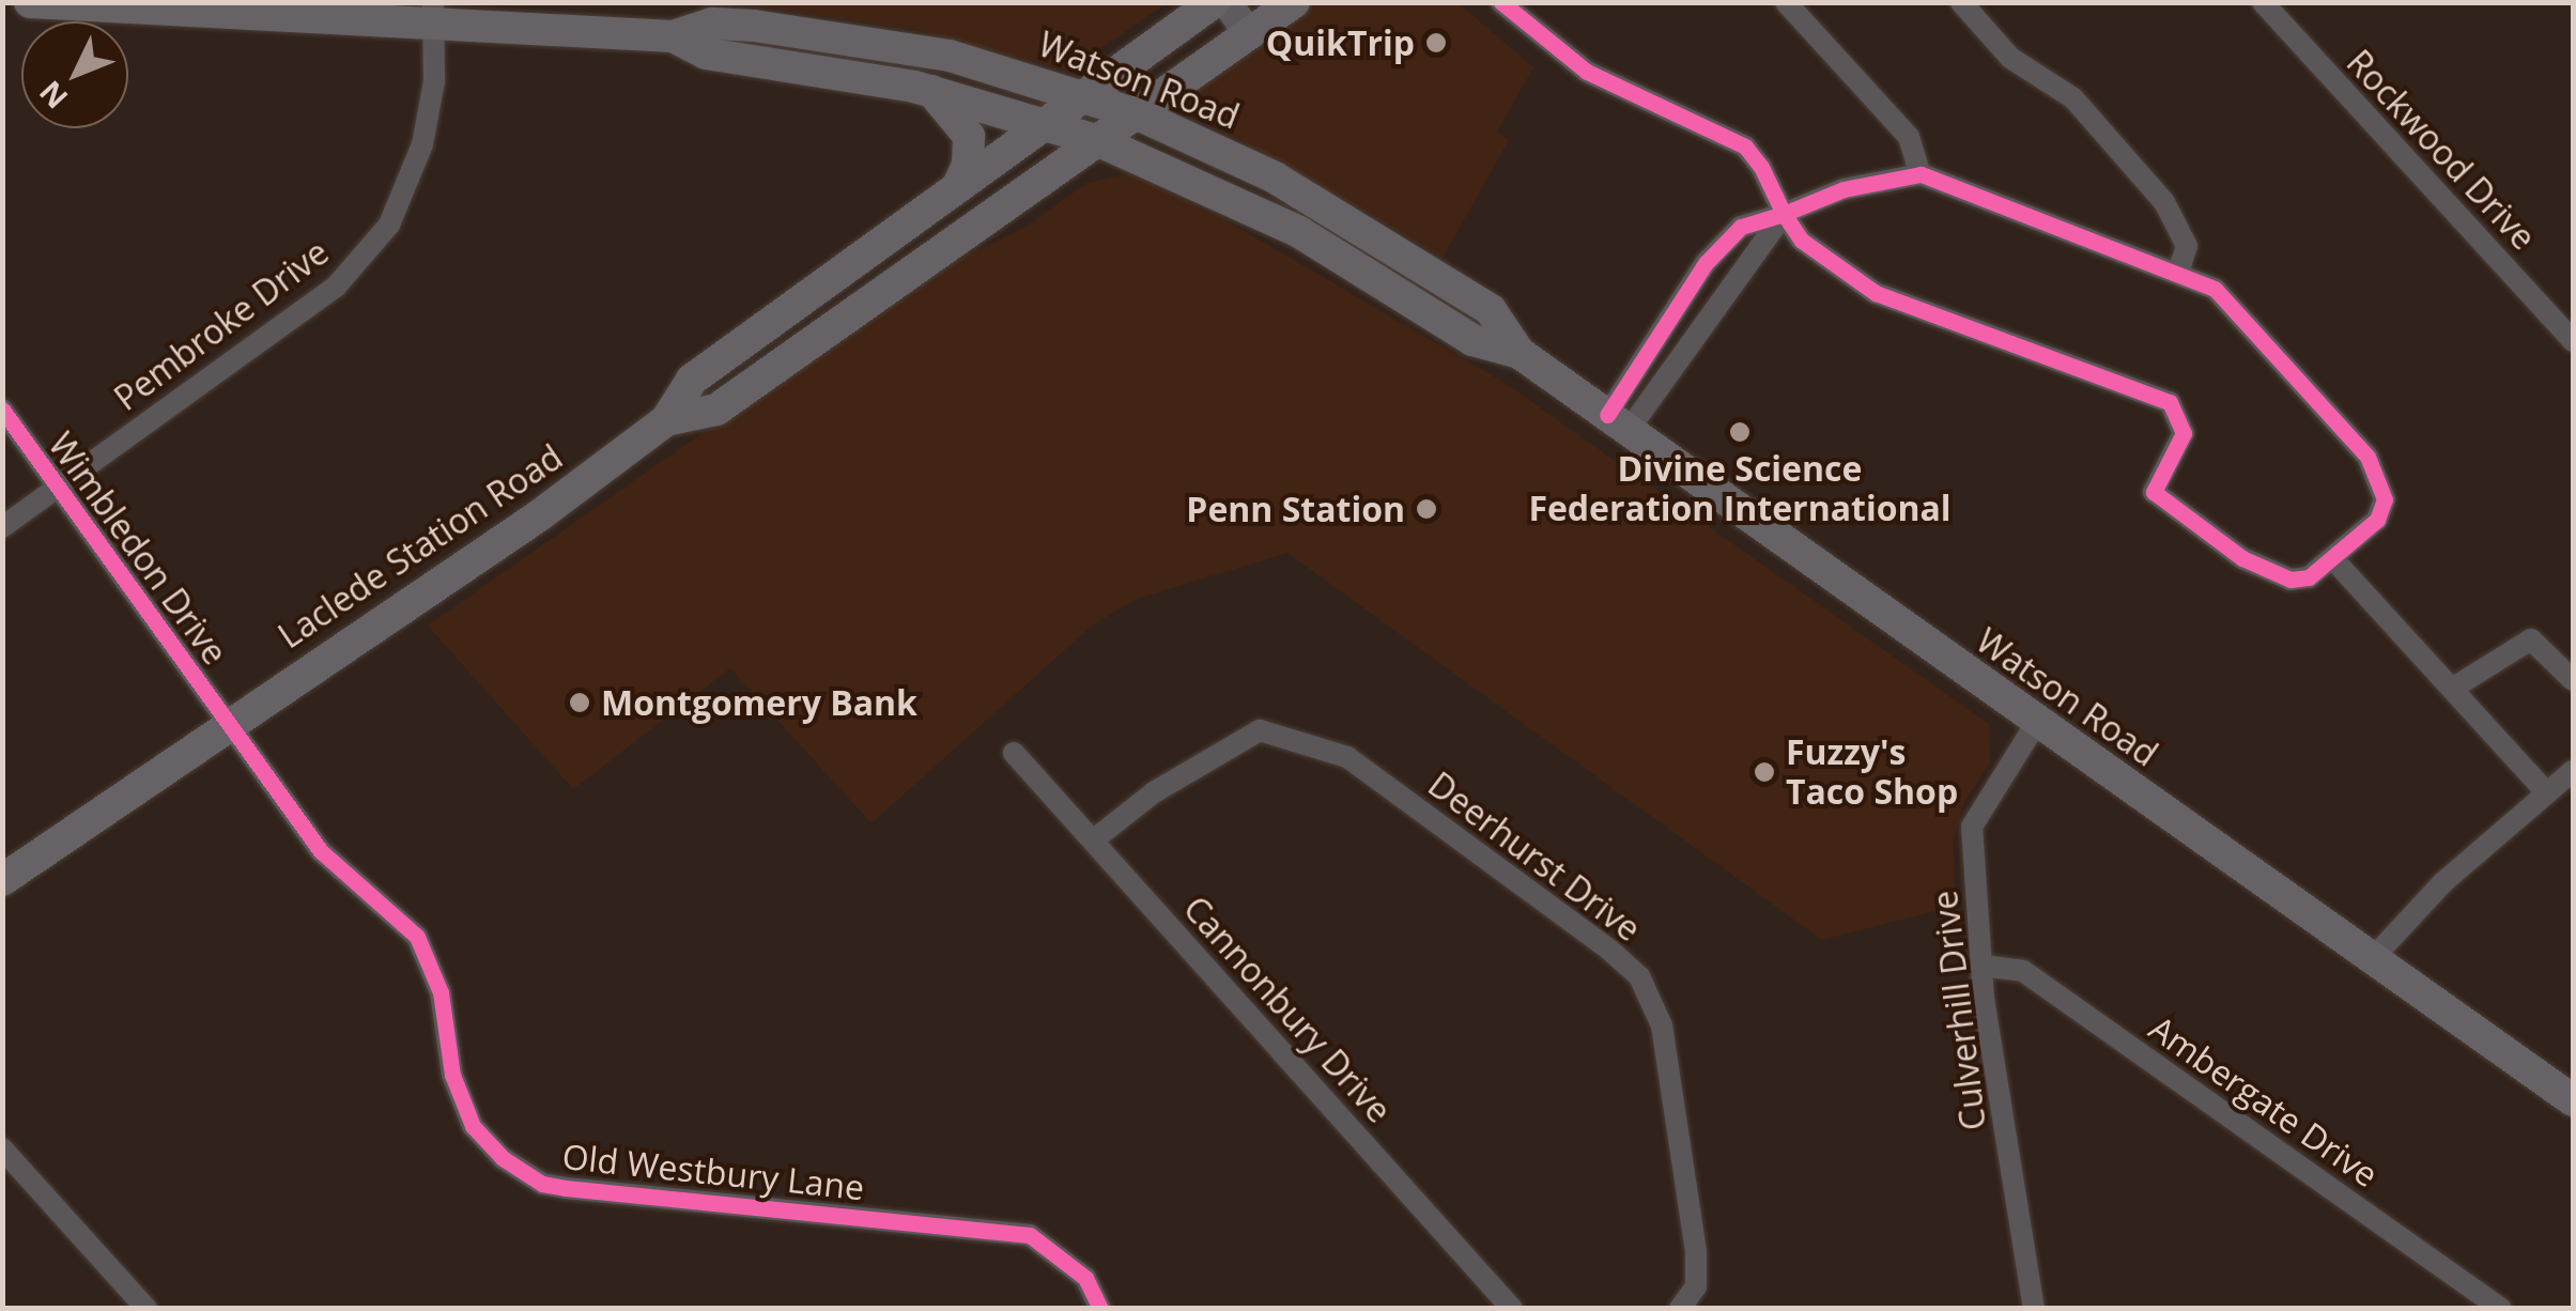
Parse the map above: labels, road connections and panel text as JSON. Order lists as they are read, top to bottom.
{
  "streets": {
    "main road": ["Watson Road", "Laclede Station Road"],
    "street": [
      "Rockwood Drive",
      "Pembroke Drive",
      "Wimbledon Drive",
      "Deerhurst Drive",
      "Cannonbury Drive",
      "Culverhill Drive",
      "Ambergate Drive",
      "Old Westbury Lane"
    ]
  },
  "crossings": [
    ["Watson Road", "Pembroke Drive"],
    ["Watson Road", "Laclede Station Road"],
    ["Watson Road", "Culverhill Drive"],
    ["Pembroke Drive", "Wimbledon Drive"],
    ["Laclede Station Road", "Wimbledon Drive"],
    ["Laclede Station Road", "Old Westbury Lane"],
    ["Wimbledon Drive", "Old Westbury Lane"],
    ["Deerhurst Drive", "Cannonbury Drive"],
    ["Culverhill Drive", "Ambergate Drive"]
  ],
  "places": [
    "QuikTrip",
    "Divine Science Federation International",
    "Penn Station",
    "Montgomery Bank",
    "Fuzzy's Taco Shop"
  ],
  "north": "bottom left"
}
